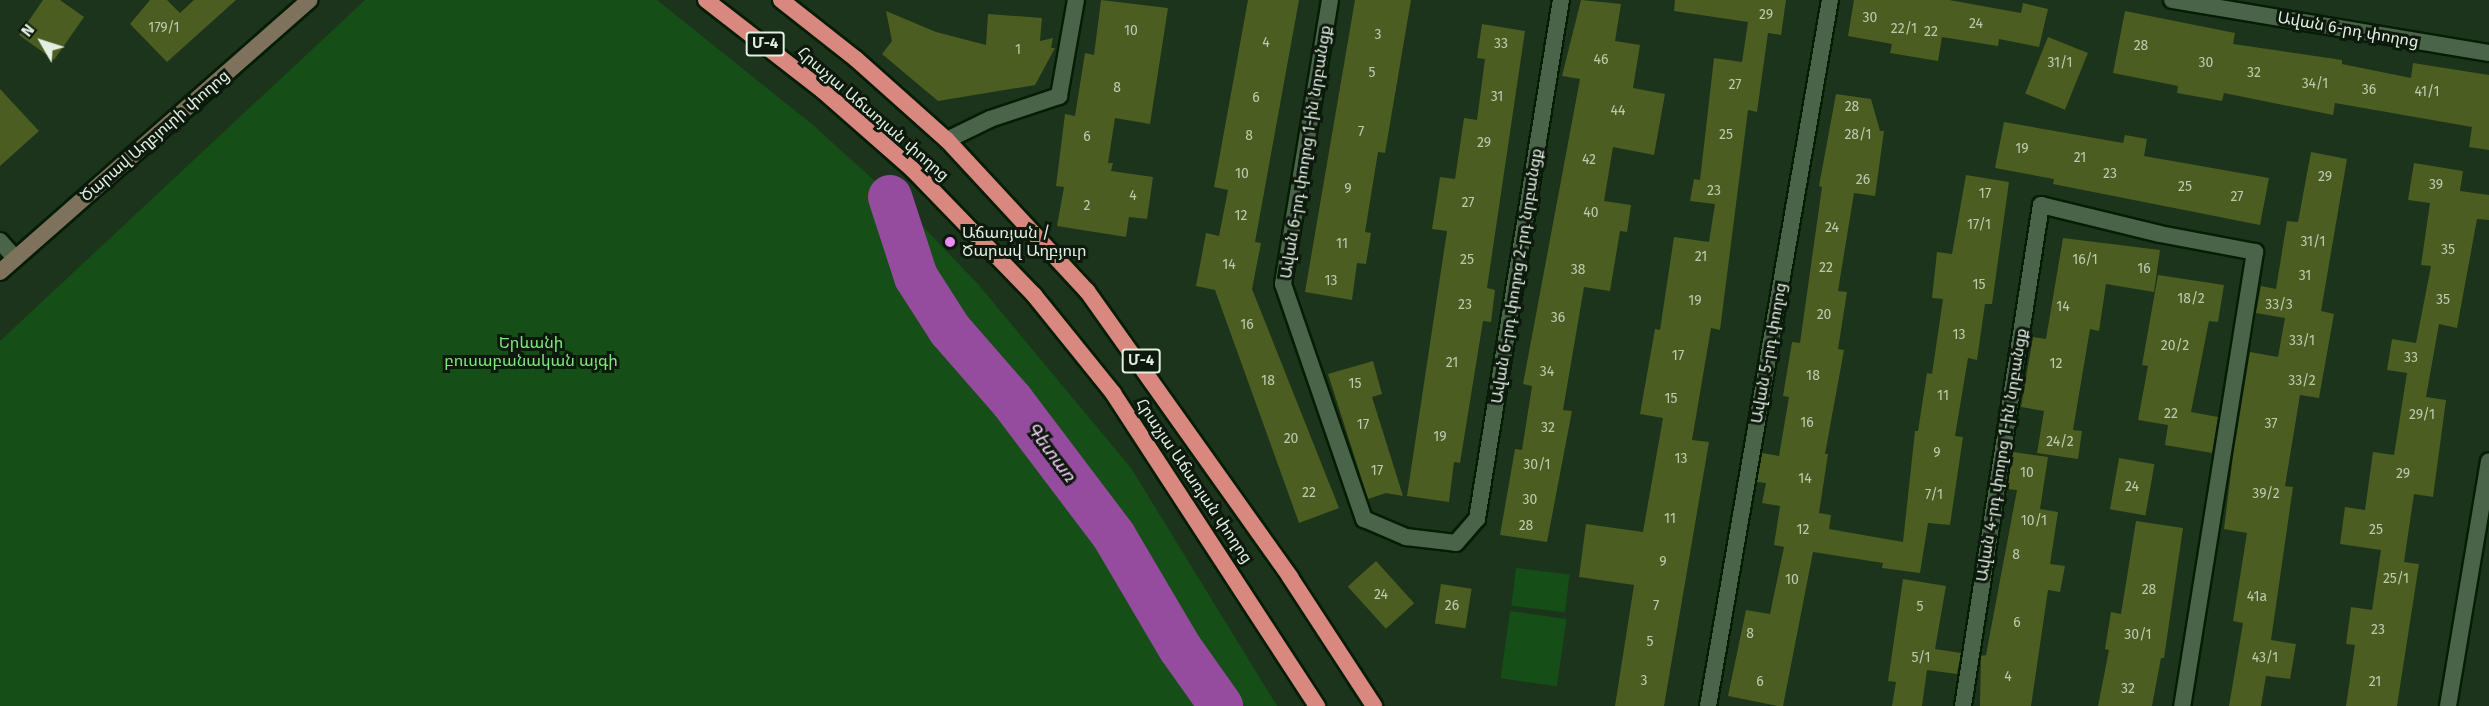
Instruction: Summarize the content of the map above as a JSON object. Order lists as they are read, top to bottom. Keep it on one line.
{"streets":{"highway":["Մ-4","Հրաչյա Աճառյան փողոց"],"main road":["Ծարավ Աղբյուրի փողոց"],"street":["Ավան 6-րդ փողոց","Ավան 6-րդ փողոց 1-ին նրբանցք","Ավան 6-րդ փողոց 2-րդ նրբանցք","Ավան 5-րդ փողոց","Ավան 4-րդ փողոց 1-ին նրբանցք"]},"crossings":[["Ավան 6-րդ փողոց 1-ին նրբանցք","Ավան 6-րդ փողոց 2-րդ նրբանցք"]],"water":["Գետառ"],"parks":["Երևանի բուսաբանական այգի"],"places":["Աճառյան / Ծարավ Աղբյուր"],"house_numbers":["29","30","24","179/1","22/1","10","22","3","4","33","28","1","46","31/1","30","5","32","34/1","27","8","36","41/1","31","6","28","44","7","25","28/1","8","6","29","19","21","42","10","23","29","26","39","25","9","23","17","4","27","27","2","40","12","17/1","24","31/1","11","35","21","25","16/1","14","22","16","38","31","13","15","18/2","35","19","23","33/3","14","20","36","16","13","33/1","20/2","17","33","21","12","34","18","18","33/2","15","11","15","22","29/1","16","37","17","32","19","20","24/2","9","13","30/1","17","10","29","14","24","22","39/2","7/1","30","11","10/1","28","12","25","8","9","25/1","10","28","24","41a","26","7","5","6","23","8","30/1","5","5/1","43/1","4","3","6","21","32"],"north":"top left"}
